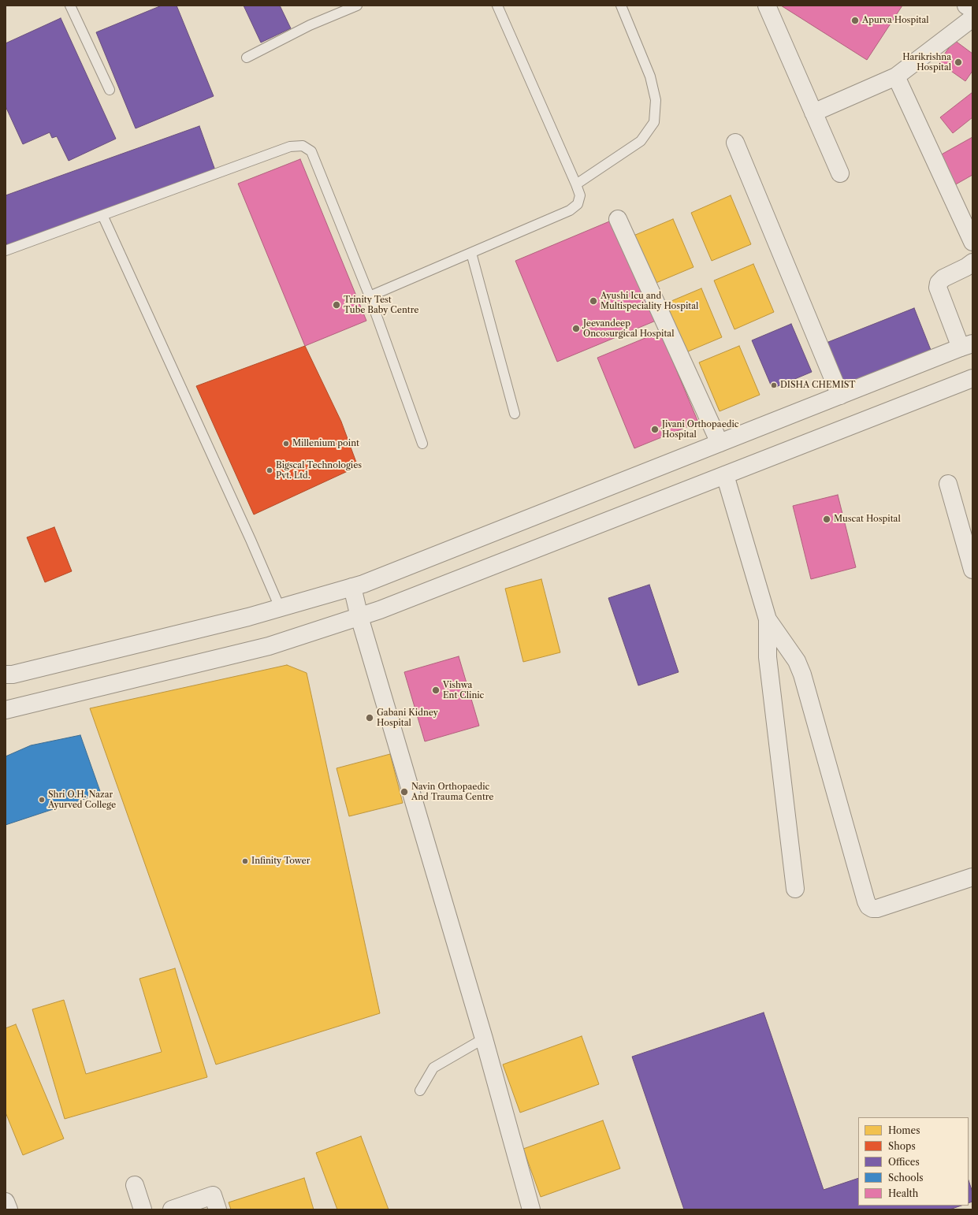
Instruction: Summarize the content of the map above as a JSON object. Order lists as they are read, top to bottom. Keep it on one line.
{"places":["Apurva Hospital","Harikrishna Hospital","Ayushi Icu and Multispeciality Hospital","Trinity Test Tube Baby Centre","Jeevandeep Oncosurgical Hospital","DISHA CHEMIST","Jivani Orthopaedic Hospital","Millenium point","Bigscal Technologies Pvt. Ltd.","Muscat Hospital","Vishwa Ent Clinic","Gabani Kidney Hospital","Navin Orthopaedic And Trauma Centre","Shri O.H. Nazar Ayurved College","Infinity Tower"],"legend":["Homes","Shops","Offices","Schools","Health"]}
